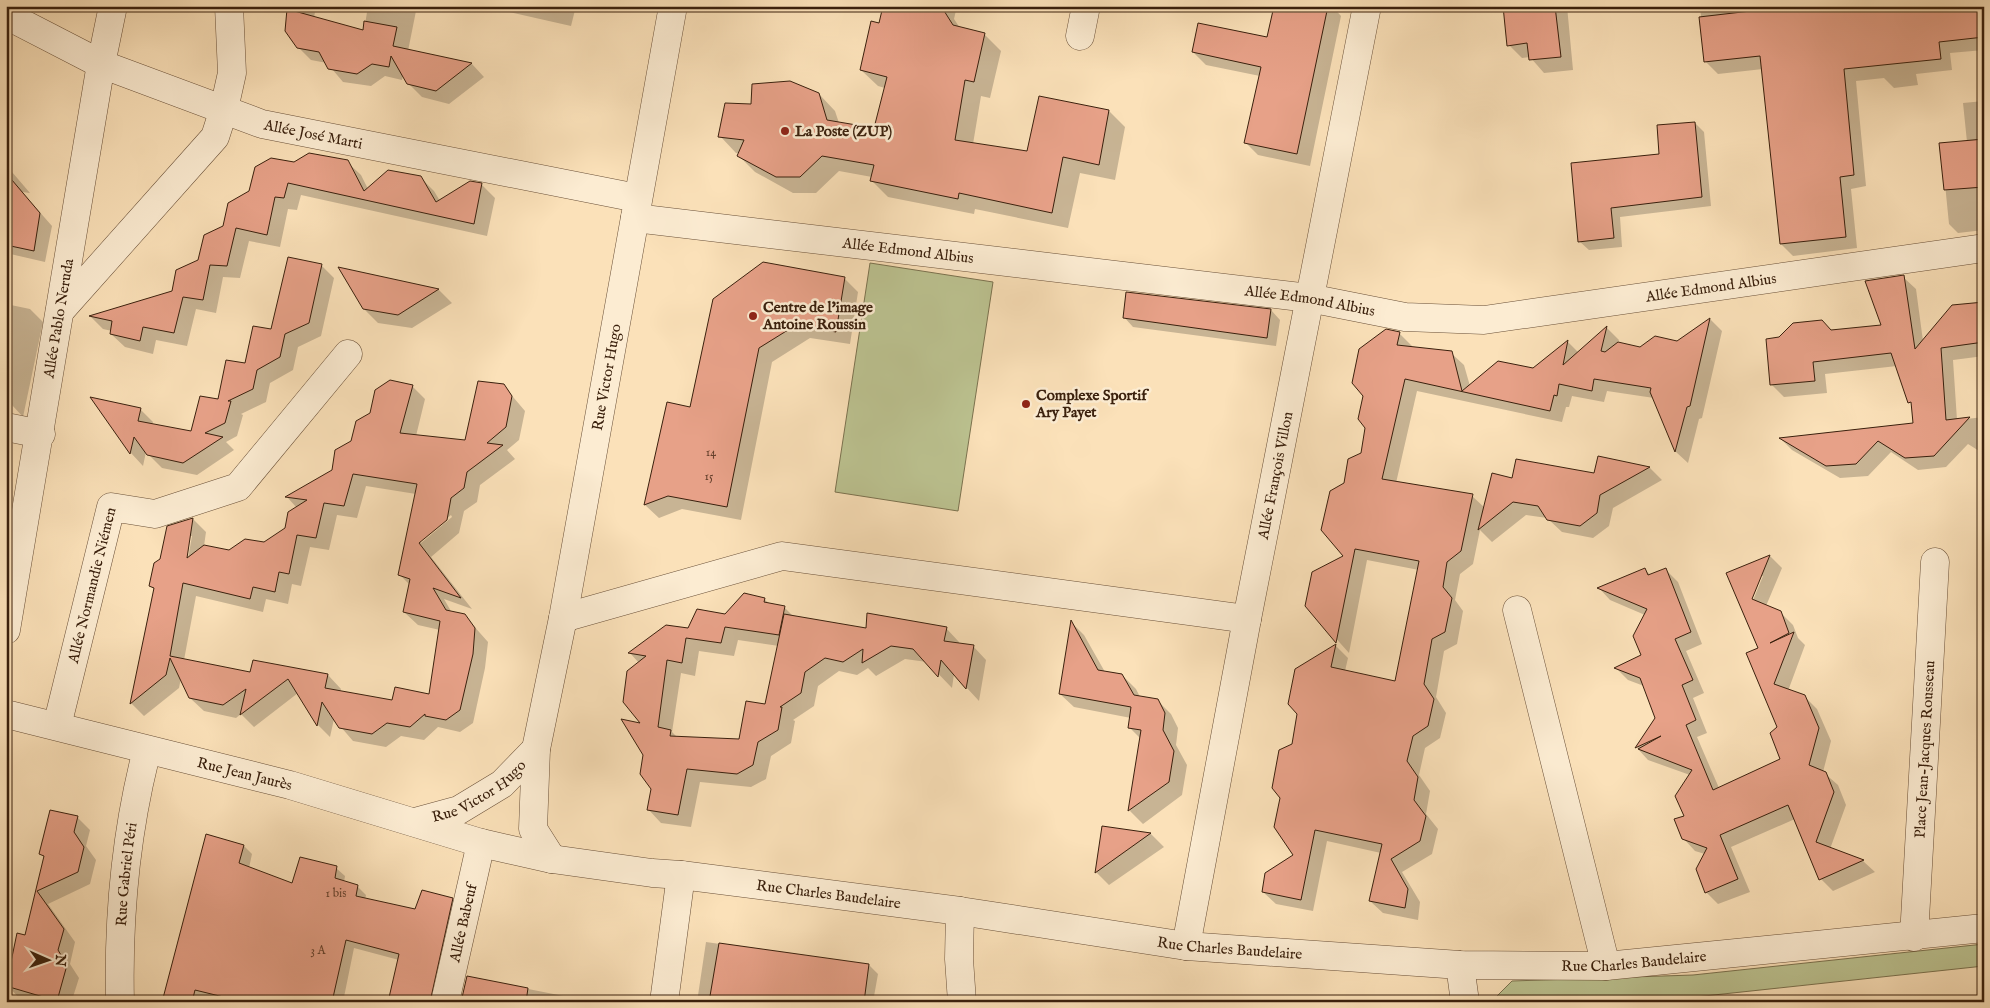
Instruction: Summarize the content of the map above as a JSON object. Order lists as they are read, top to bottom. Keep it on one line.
{"streets":{"street":["Allée José Marti","Allée Edmond Albius","Allée Pablo Neruda","Rue Victor Hugo","Allée François Villon","Allée Normandie Niémen","Place Jean-Jacques Rousseau","Rue Jean Jaurès","Rue Gabriel Péri","Rue Charles Baudelaire","Allée Babeuf"]},"crossings":[["Allée José Marti","Allée Edmond Albius"],["Allée José Marti","Allée Pablo Neruda"],["Allée José Marti","Rue Victor Hugo"],["Allée Edmond Albius","Rue Victor Hugo"],["Allée Edmond Albius","Allée François Villon"],["Rue Victor Hugo","Rue Jean Jaurès"],["Rue Victor Hugo","Rue Charles Baudelaire"],["Allée François Villon","Rue Charles Baudelaire"],["Allée Normandie Niémen","Rue Jean Jaurès"],["Place Jean-Jacques Rousseau","Rue Charles Baudelaire"],["Rue Jean Jaurès","Rue Gabriel Péri"],["Rue Jean Jaurès","Rue Charles Baudelaire"],["Rue Jean Jaurès","Allée Babeuf"],["Rue Charles Baudelaire","Allée Babeuf"]],"places":["La Poste (ZUP)","Centre de l'image Antoine Roussin","Complexe Sportif Ary Payet"],"house_numbers":["14","15","1 bis","3 A"],"north":"right"}
